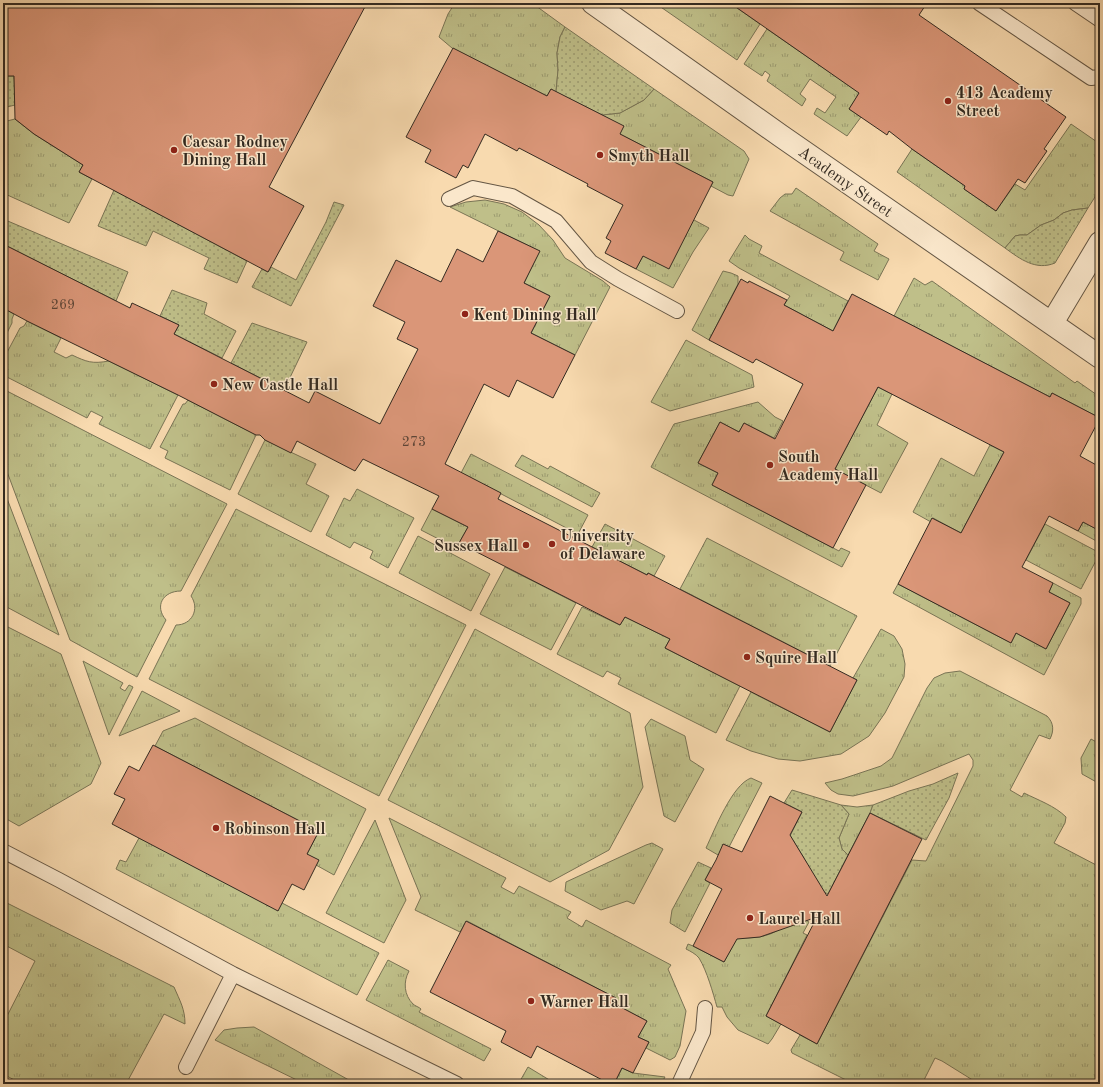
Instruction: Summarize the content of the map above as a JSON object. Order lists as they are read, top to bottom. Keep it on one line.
{"streets":{"street":["Academy Street"]},"places":["413 Academy Street","Caesar Rodney Dining Hall","Smyth Hall","Kent Dining Hall","New Castle Hall","South Academy Hall","University of Delaware","Sussex Hall","Squire Hall","Robinson Hall","Laurel Hall","Warner Hall"],"house_numbers":["269","273"]}
